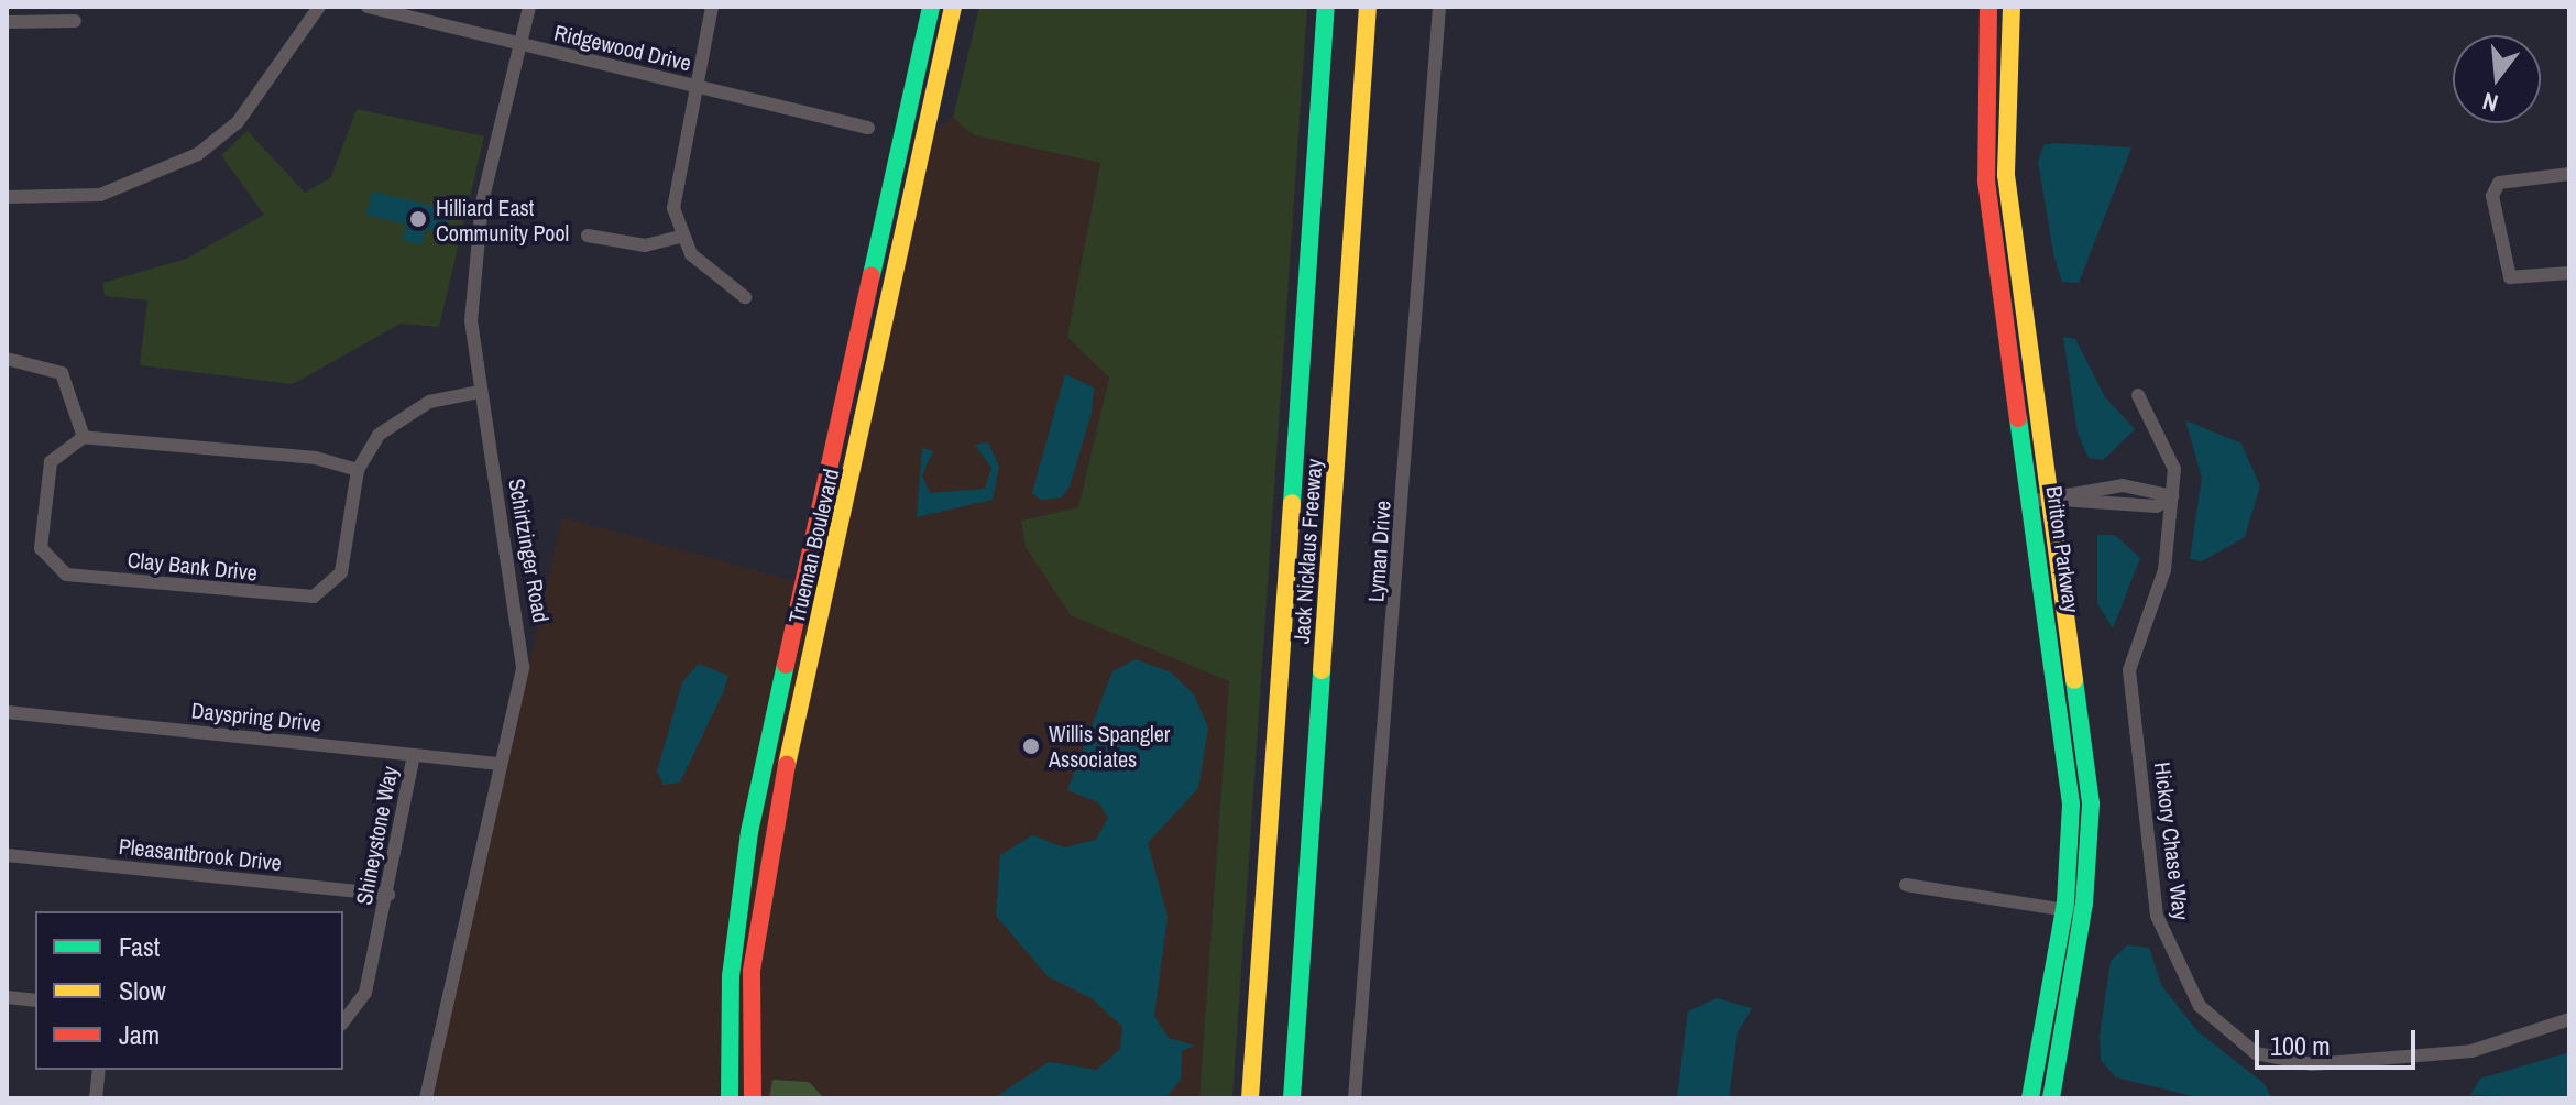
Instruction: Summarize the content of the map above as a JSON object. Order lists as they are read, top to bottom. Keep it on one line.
{"streets":{"main road":["Trueman Boulevard","Britton Parkway","Jack Nicklaus Freeway"],"street":["Ridgewood Drive","Schirtzinger Road","Lyman Drive","Clay Bank Drive","Dayspring Drive","Shineystone Way","Hickory Chase Way","Pleasantbrook Drive"]},"crossings":[["Ridgewood Drive","Schirtzinger Road"],["Schirtzinger Road","Dayspring Drive"],["Dayspring Drive","Shineystone Way"],["Shineystone Way","Pleasantbrook Drive"]],"places":["Hilliard East Community Pool","Willis Spangler Associates"],"legend":["Fast","Slow","Jam"],"scale_bar":"100 m","north":"bottom"}
